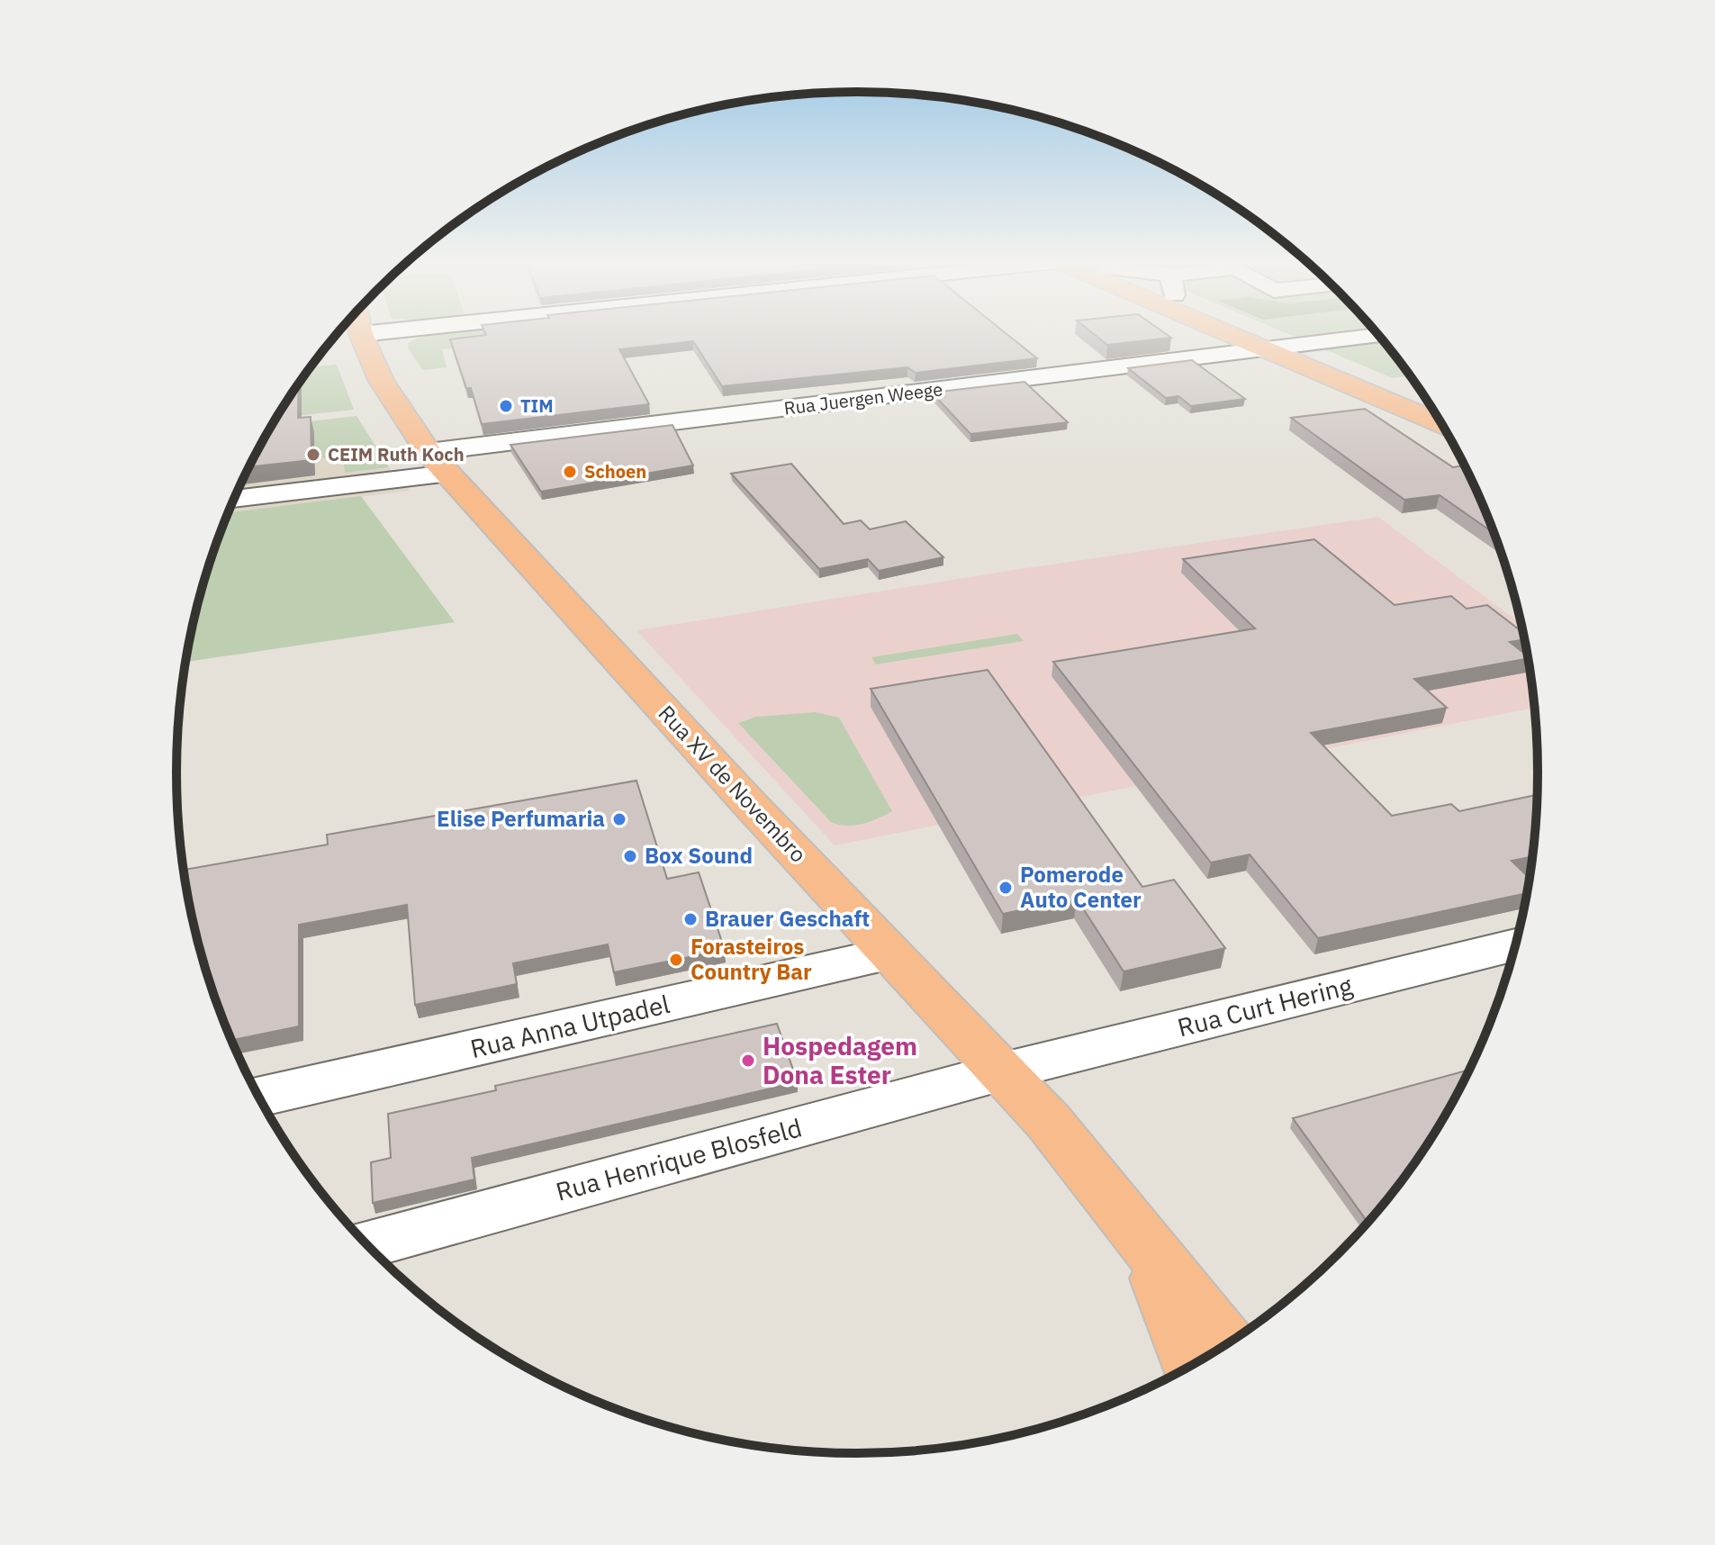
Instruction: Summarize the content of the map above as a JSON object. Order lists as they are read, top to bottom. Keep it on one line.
{"streets":{"main road":["Rua XV de Novembro"],"street":["Rua Juergen Weege","Rua Curt Hering","Rua Anna Utpadel","Rua Henrique Blosfeld"]},"crossings":[["Rua Juergen Weege","Rua XV de Novembro"],["Rua XV de Novembro","Rua Curt Hering"],["Rua XV de Novembro","Rua Anna Utpadel"],["Rua XV de Novembro","Rua Henrique Blosfeld"],["Rua Curt Hering","Rua Henrique Blosfeld"]],"places":["TIM","CEIM Ruth Koch","Schoen","Elise Perfumaria","Box Sound","Pomerode Auto Center","Brauer Geschaft","Forasteiros Country Bar","Hospedagem Dona Ester"]}
